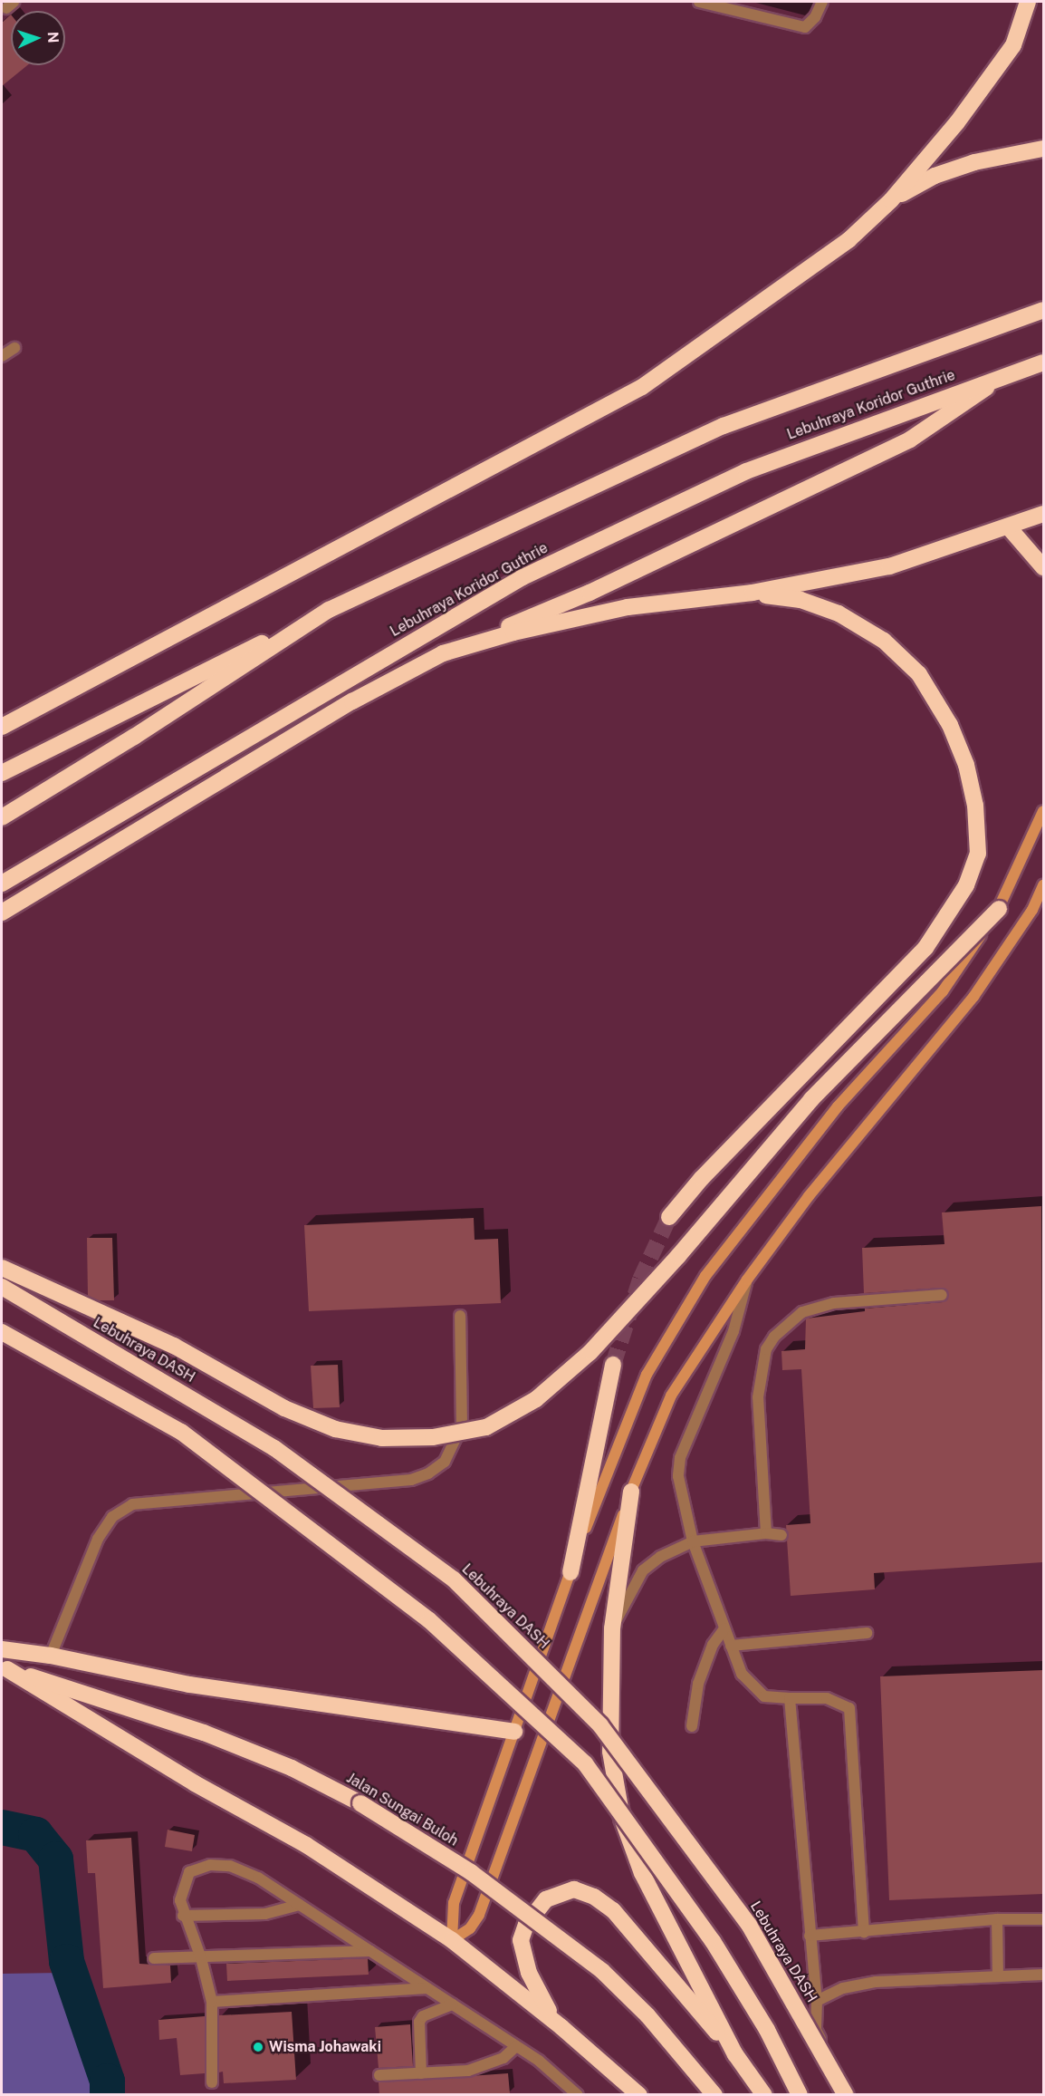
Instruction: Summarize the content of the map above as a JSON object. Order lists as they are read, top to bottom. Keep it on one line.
{"streets":{"highway":["Lebuhraya Koridor Guthrie","Lebuhraya DASH","Jalan Sungai Buloh"]},"places":["Wisma Johawaki"],"north":"right"}
